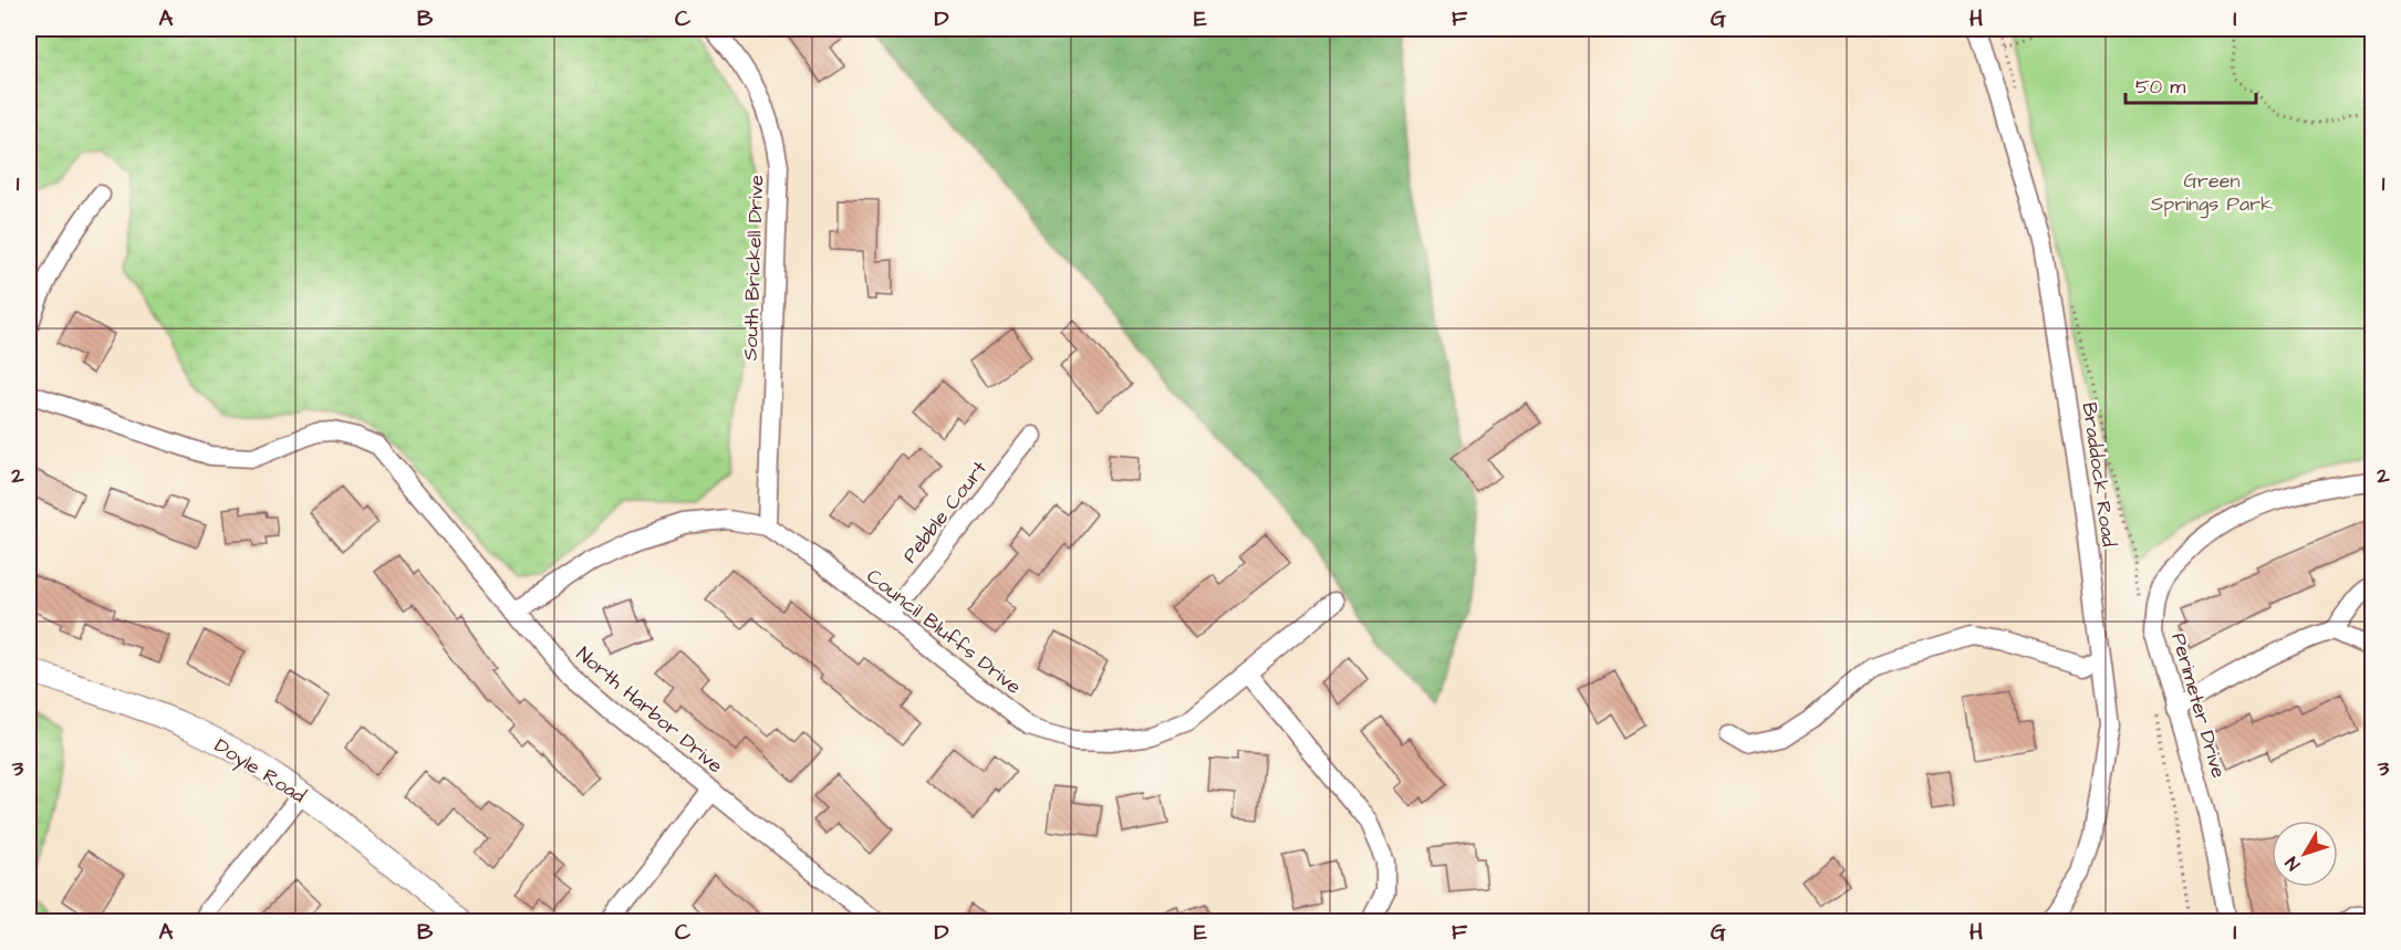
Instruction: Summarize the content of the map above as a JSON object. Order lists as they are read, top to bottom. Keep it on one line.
{"streets":{"main road":["Doyle Road"],"street":["South Brickell Drive","Braddock Road","Pebble Court","Council Bluffs Drive","Perimeter Drive","North Harbor Drive"]},"crossings":[["South Brickell Drive","Council Bluffs Drive"],["Pebble Court","Council Bluffs Drive"],["Council Bluffs Drive","North Harbor Drive"]],"parks":["Green Springs Park"],"scale_bar":"50 m","north":"bottom left","grid":{"columns":["A","B","C","D","E","F","G","H","I"],"rows":["1","2","3"]}}
